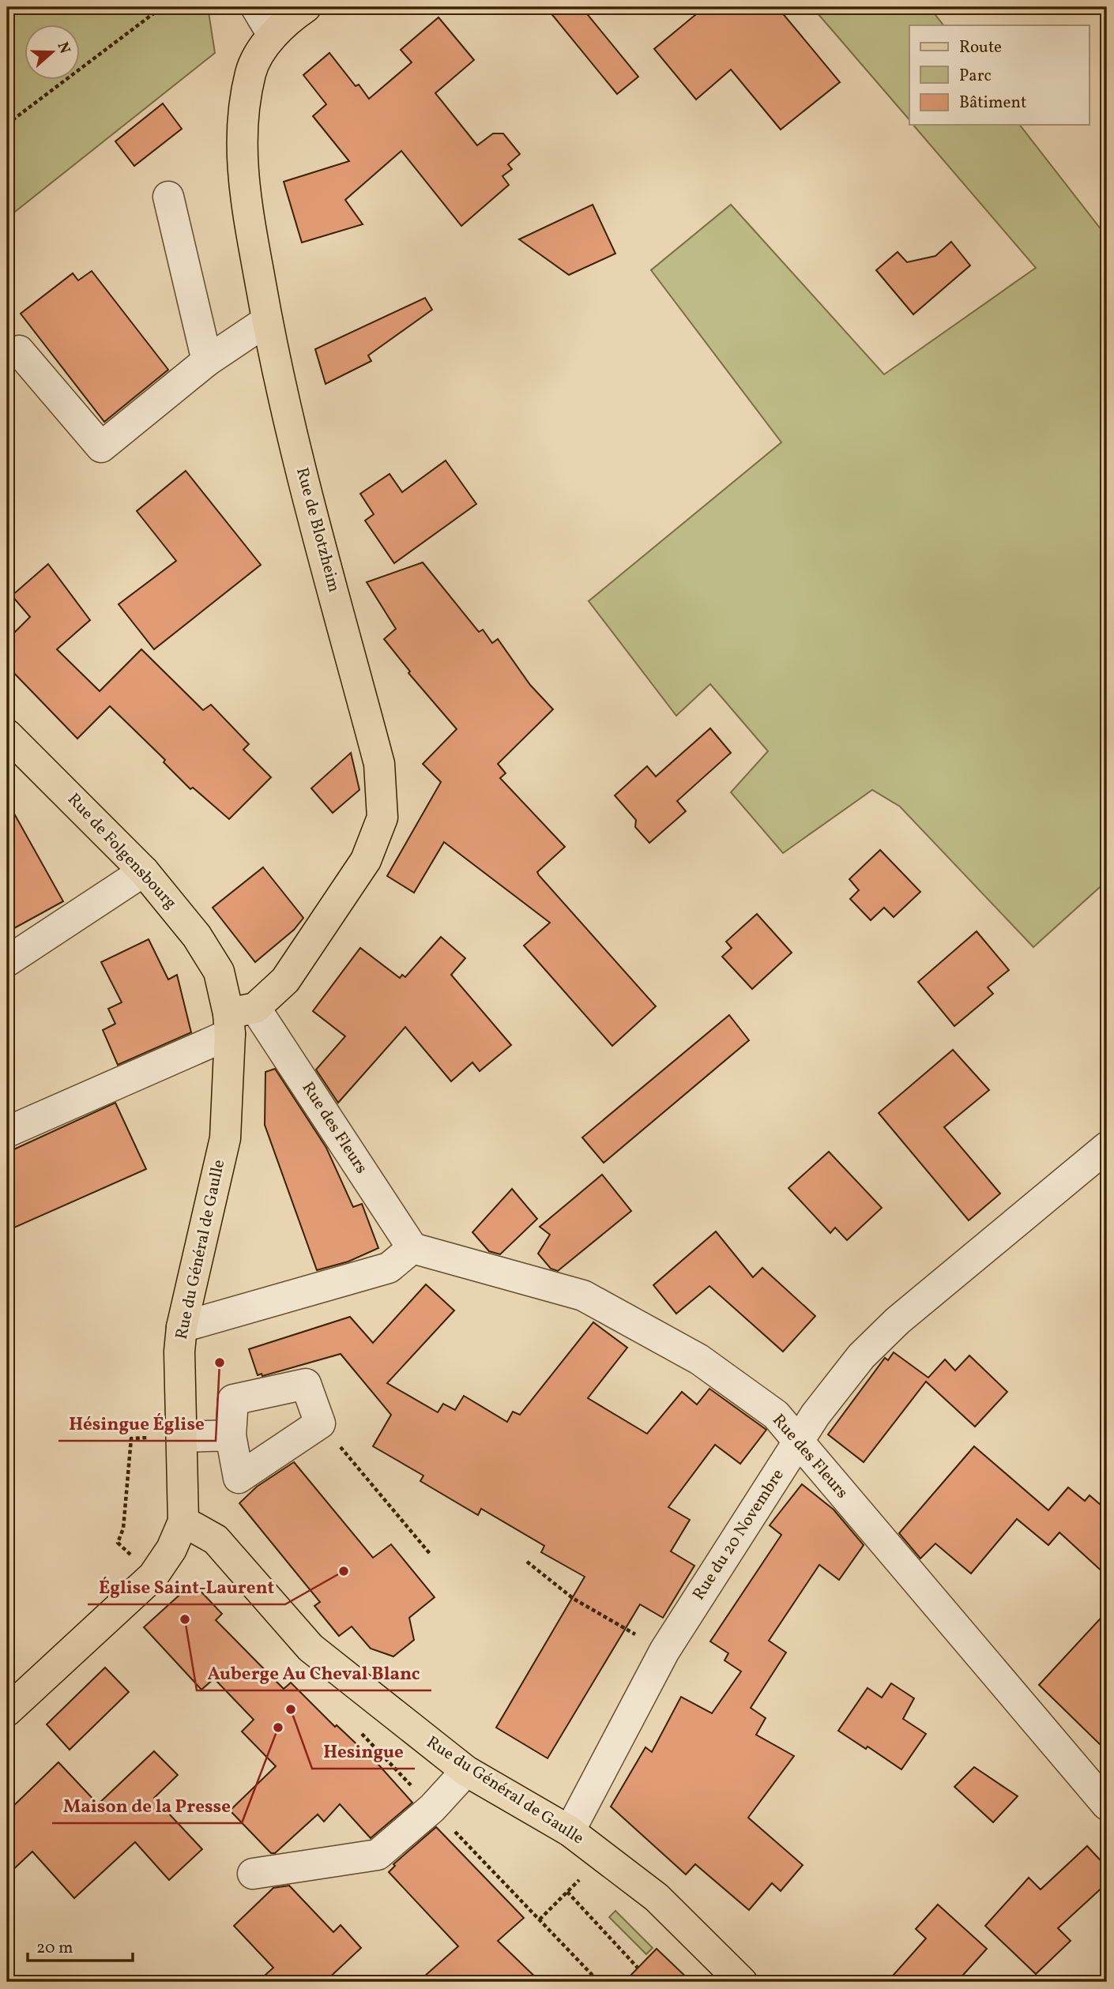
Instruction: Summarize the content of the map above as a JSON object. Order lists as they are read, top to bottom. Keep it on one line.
{"streets":{"main road":["Rue de Blotzheim","Rue de Folgensbourg","Rue du Général de Gaulle"],"street":["Rue des Fleurs","Rue du 20 Novembre"]},"crossings":[["Rue de Blotzheim","Rue de Folgensbourg"],["Rue de Blotzheim","Rue des Fleurs"],["Rue de Blotzheim","Rue du Général de Gaulle"],["Rue de Folgensbourg","Rue des Fleurs"],["Rue de Folgensbourg","Rue du Général de Gaulle"],["Rue des Fleurs","Rue du Général de Gaulle"],["Rue des Fleurs","Rue du 20 Novembre"],["Rue du Général de Gaulle","Rue du 20 Novembre"]],"places":["Hésingue Église","Église Saint-Laurent","Auberge Au Cheval Blanc","Hesingue","Maison de la Presse"],"legend":["Route","Parc","Bâtiment"],"scale_bar":"20 m","north":"right"}
